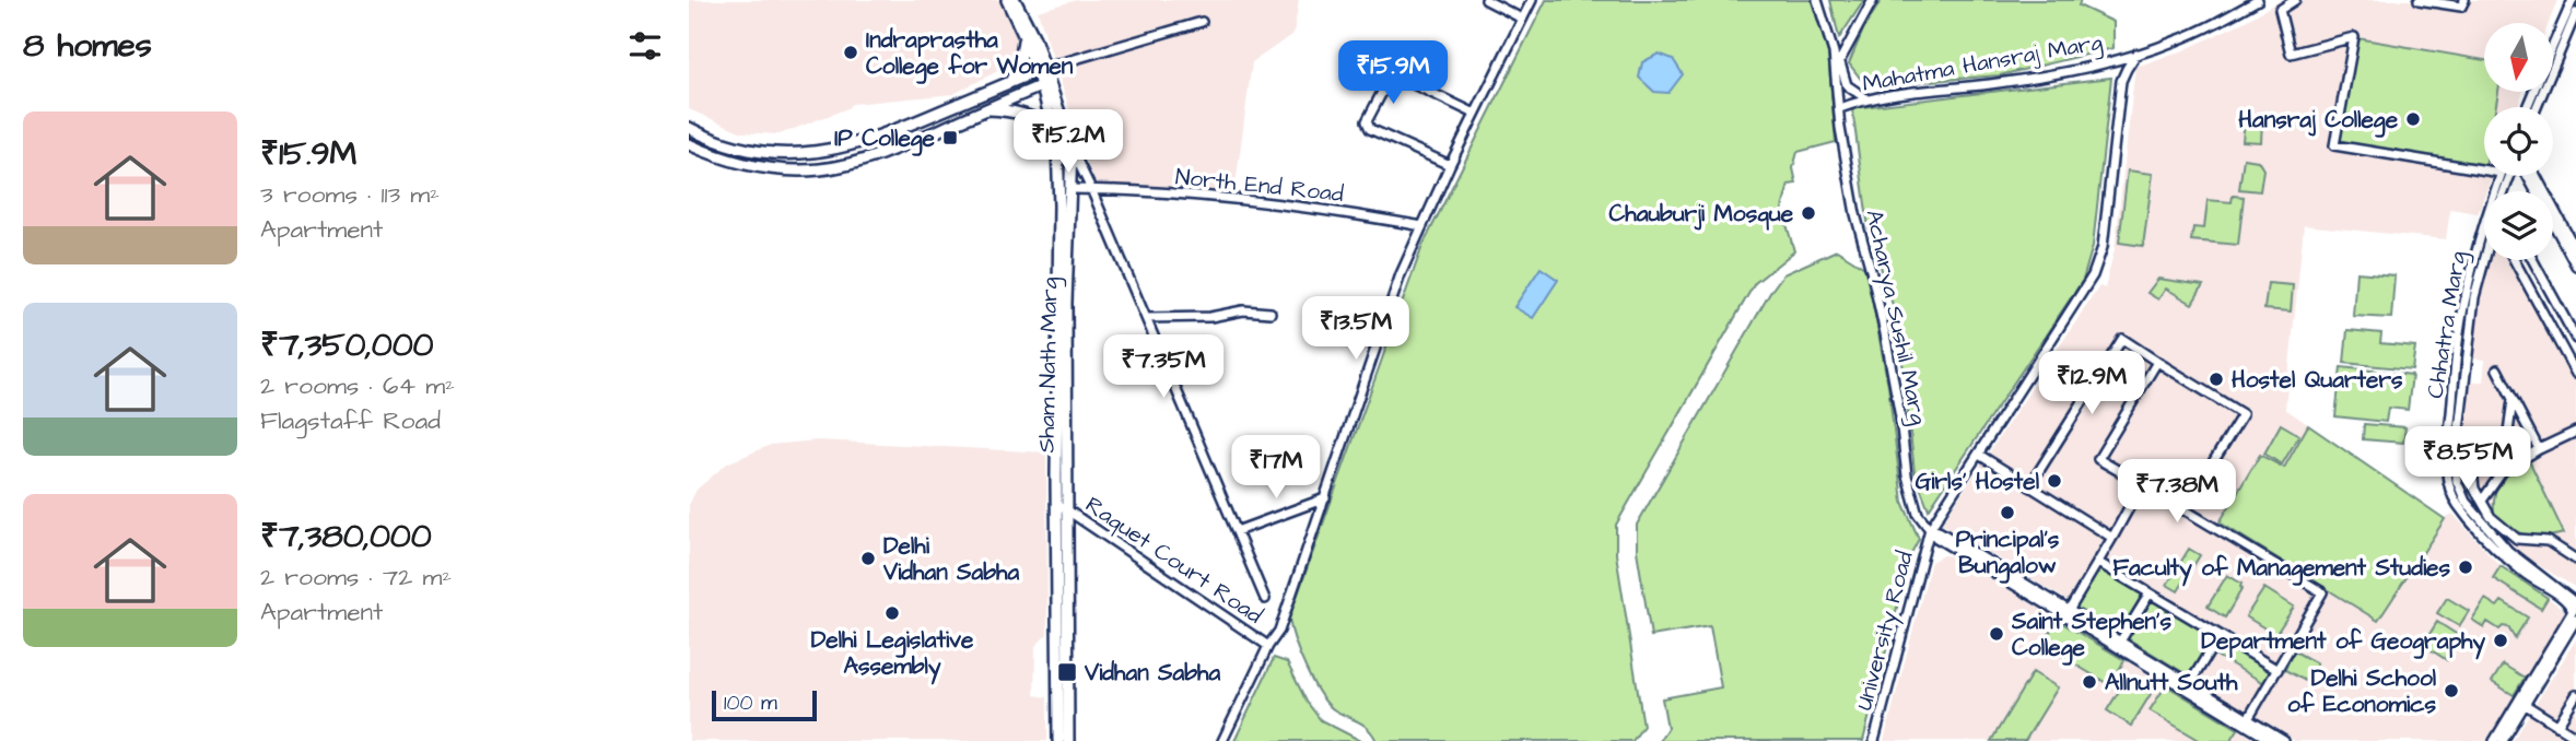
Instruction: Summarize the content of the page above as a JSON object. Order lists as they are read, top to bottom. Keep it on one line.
{"streets":{"main road":["Sham Nath Marg"],"street":["Mahatma Hansraj Marg","North End Road","Acharya Sushil Marg","Chhatra Marg","Raquet Court Road","University Road"]},"crossings":[["Mahatma Hansraj Marg","Acharya Sushil Marg"],["North End Road","Sham Nath Marg"],["Acharya Sushil Marg","University Road"],["Sham Nath Marg","Raquet Court Road"]],"places":{"other":["Indraprastha College for Women","Hansraj College","Chauburji Mosque","Hostel Quarters","Girls' Hostel","Principal's Bungalow","Delhi Vidhan Sabha","Faculty of Management Studies","Delhi Legislative Assembly","Saint Stephen's College","Department of Geography","Allnutt South","Delhi School of Economics"],"transit":["IP College","Vidhan Sabha"]},"scale_bar":"100 m","north":"bottom","page":{"heading":"8 homes","price":["₹15.9M","₹15.2M","₹13.5M","₹7.35M","₹12.9M","₹8.55M","₹17M","₹7.38M"],"list":[{"name":"₹15.9M","note":"3 rooms · 113 m² · Apartment"},{"name":"₹7,350,000","note":"2 rooms · 64 m² · Flagstaff Road"},{"name":"₹7,380,000","note":"2 rooms · 72 m² · Apartment"}],"scale":"100 m"}}
